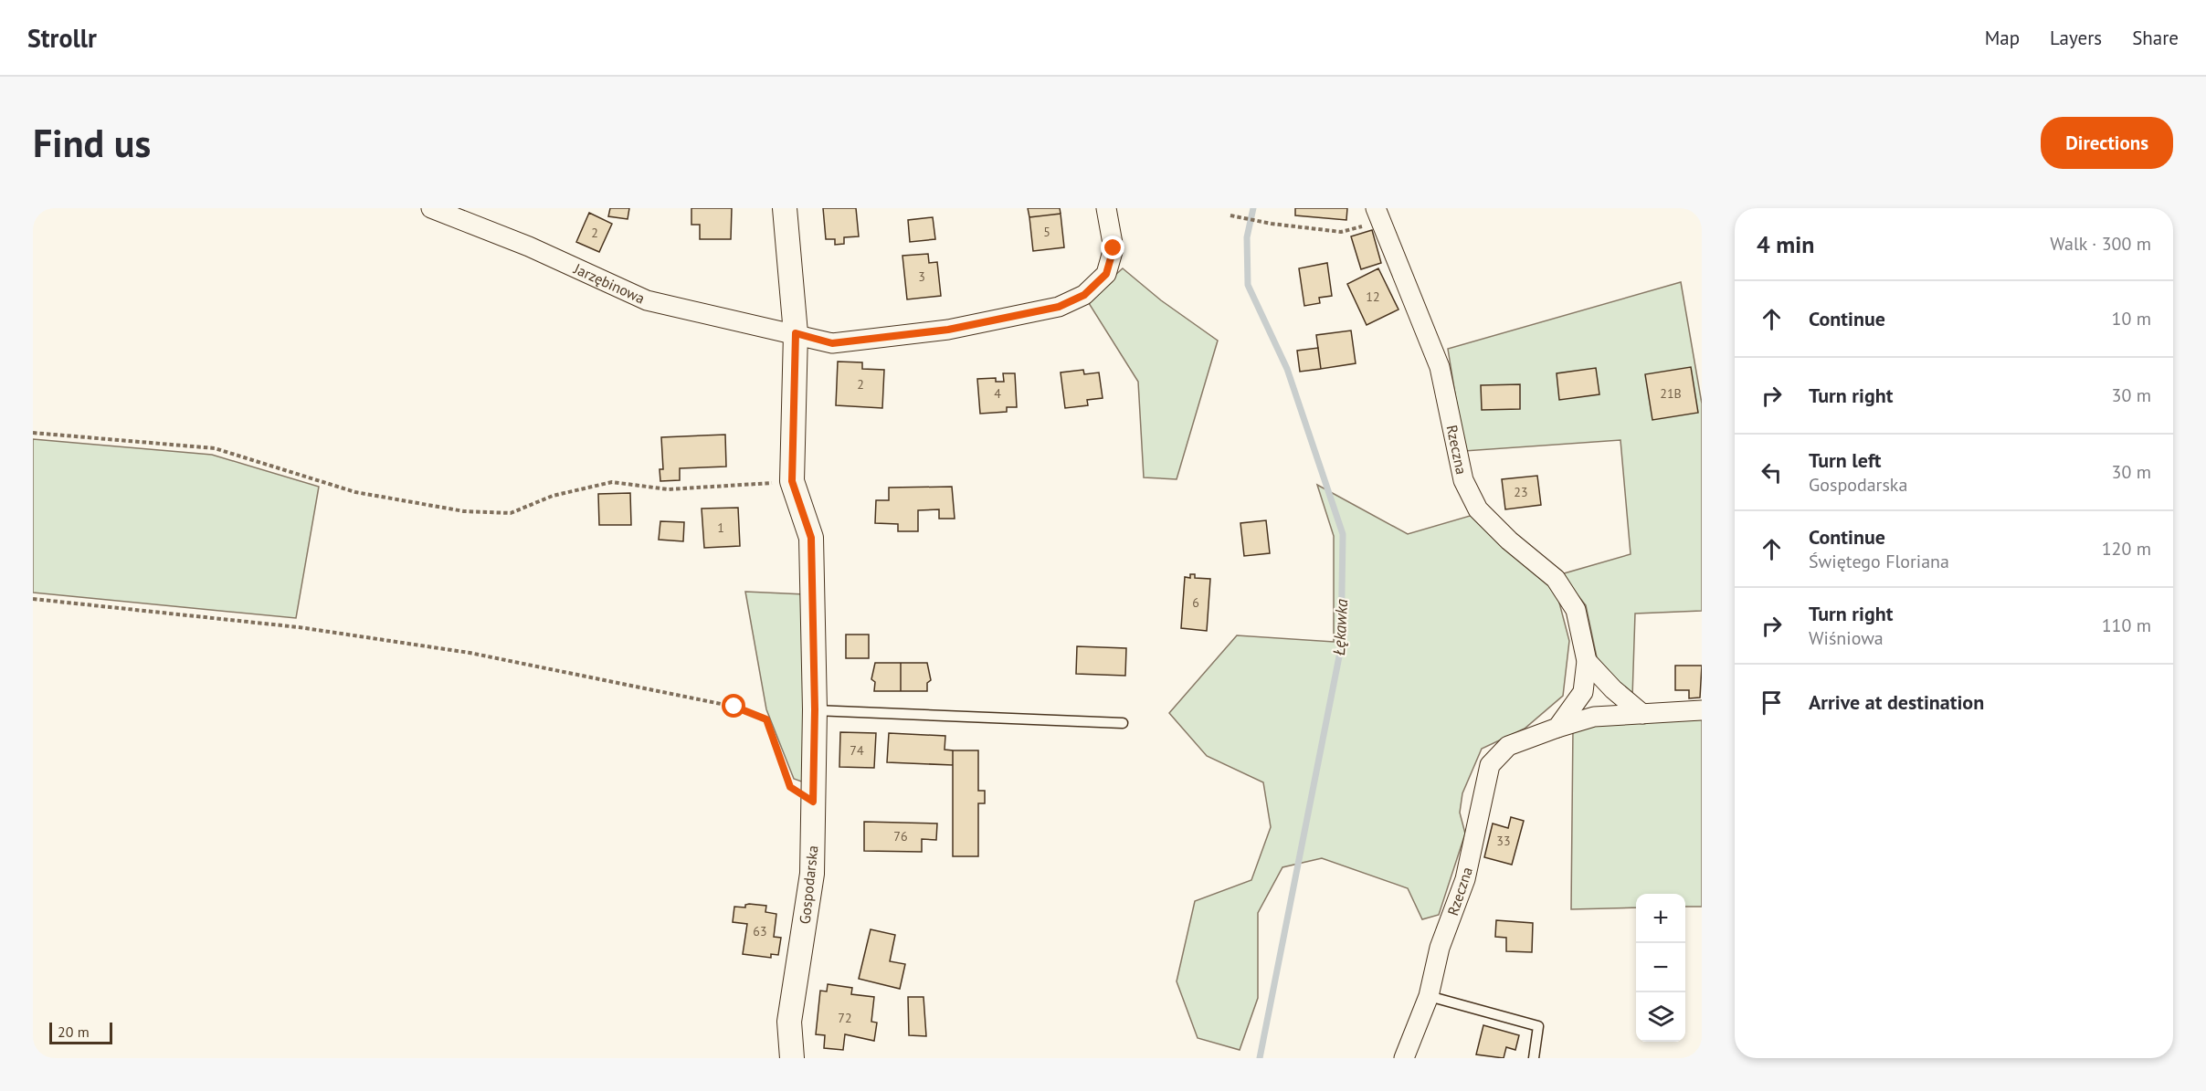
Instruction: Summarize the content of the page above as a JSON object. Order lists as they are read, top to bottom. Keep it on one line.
{"streets":{"street":["Jarzębinowa","Rzeczna","Gospodarska"]},"water":["Łękawka"],"house_numbers":["5","2","3","12","2","4","21B","23","1","6","74","76","33","63","72"],"scale_bar":"20 m","page":{"header":"Strollr","nav":["Map","Layers","Share"],"buttons":"Directions","title":"Find us","heading":["4 min","Walk · 300 m"],"list":[["Continue","10 m"],["Turn right","30 m"],["Turn left","Gospodarska","30 m"],["Continue","Świętego Floriana","120 m"],["Turn right","Wiśniowa","110 m"],"Arrive at destination"],"map_buttons":["+","−"],"scale":"20 m"}}
